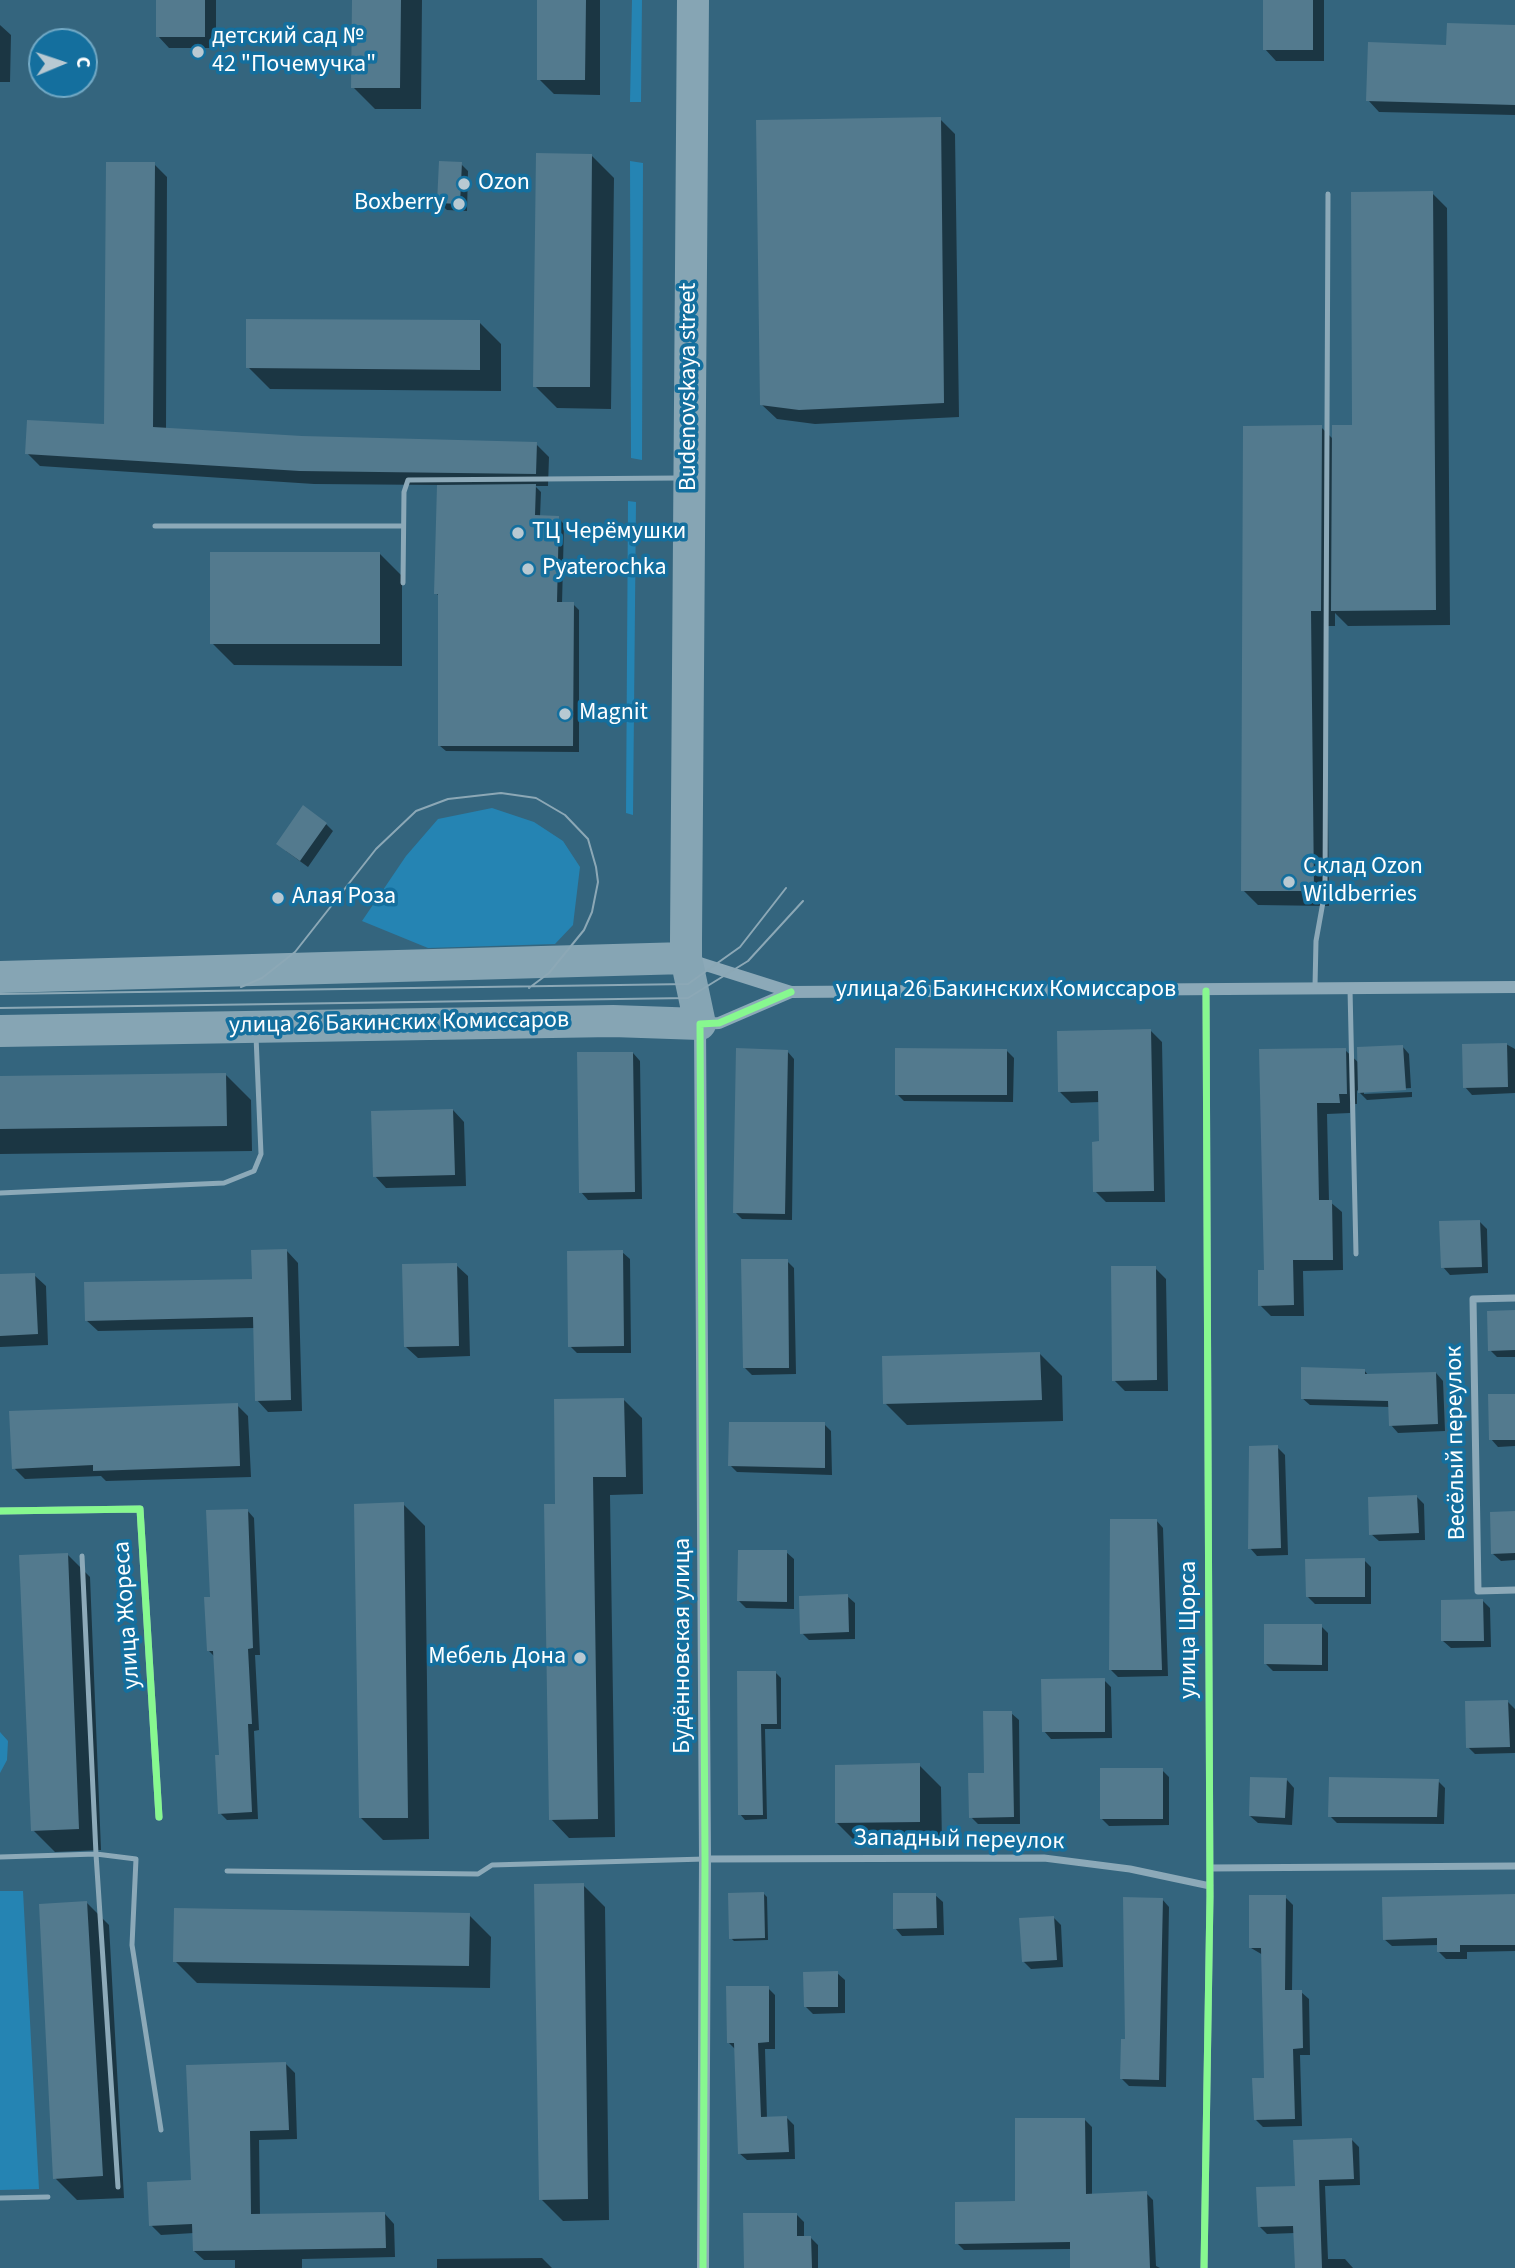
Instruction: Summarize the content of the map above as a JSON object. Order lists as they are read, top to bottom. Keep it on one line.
{"streets":{"main road":["Budenovskaya street","улица 26 Бакинских Комиссаров"],"street":["Весёлый переулок","улица Жореса","улица Щорса","Будённовская улица","Западный переулок"]},"crossings":[["Budenovskaya street","улица 26 Бакинских Комиссаров"],["Budenovskaya street","Будённовская улица"],["улица 26 Бакинских Комиссаров","улица Щорса"],["улица 26 Бакинских Комиссаров","Будённовская улица"],["улица Щорса","Западный переулок"],["Будённовская улица","Западный переулок"]],"places":["детский сад № 42 \"Почемучка\"","Ozon","Boxberry","ТЦ Черёмушки","Pyaterochka","Magnit","Склад Ozon Wildberries","Алая Роза","Мебель Дона"],"north":"right"}
